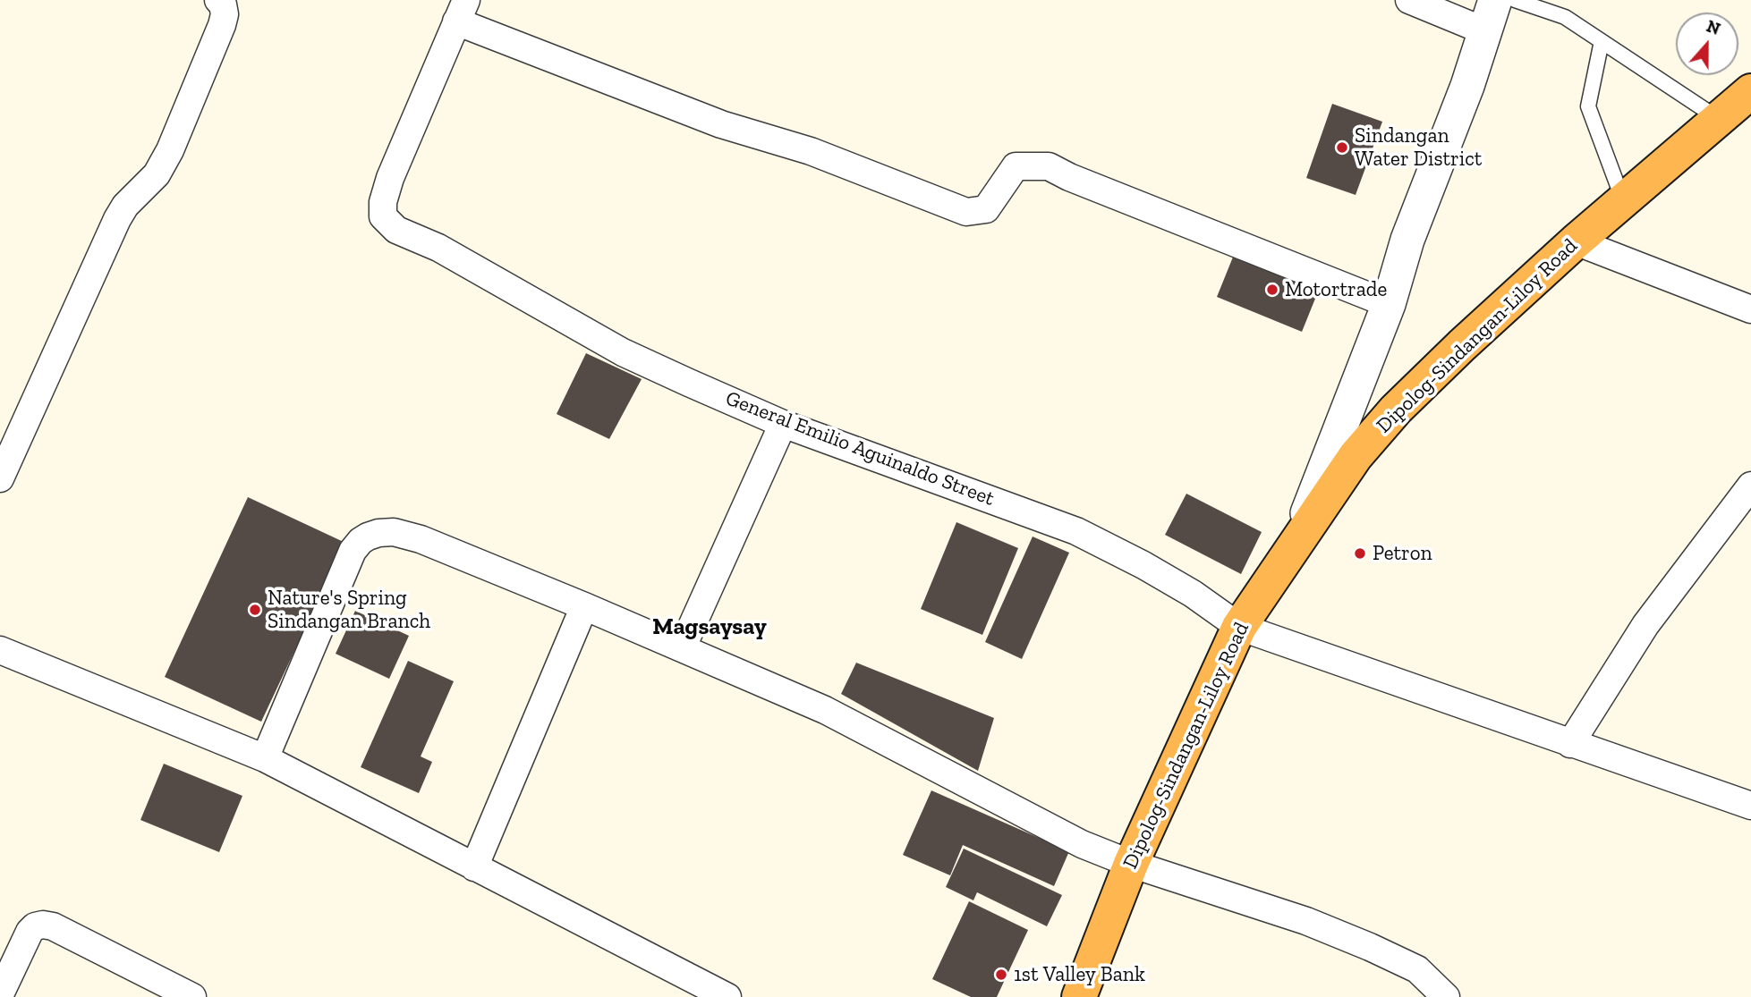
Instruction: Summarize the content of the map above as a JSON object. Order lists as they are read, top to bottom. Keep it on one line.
{"streets":{"highway":["Dipolog-Sindangan-Liloy Road"],"street":["General Emilio Aguinaldo Street"]},"crossings":[["Dipolog-Sindangan-Liloy Road","General Emilio Aguinaldo Street"]],"districts":["Magsaysay"],"places":["Sindangan Water District","Motortrade","Petron","Nature's Spring Sindangan Branch","1st Valley Bank"],"north":"top"}
